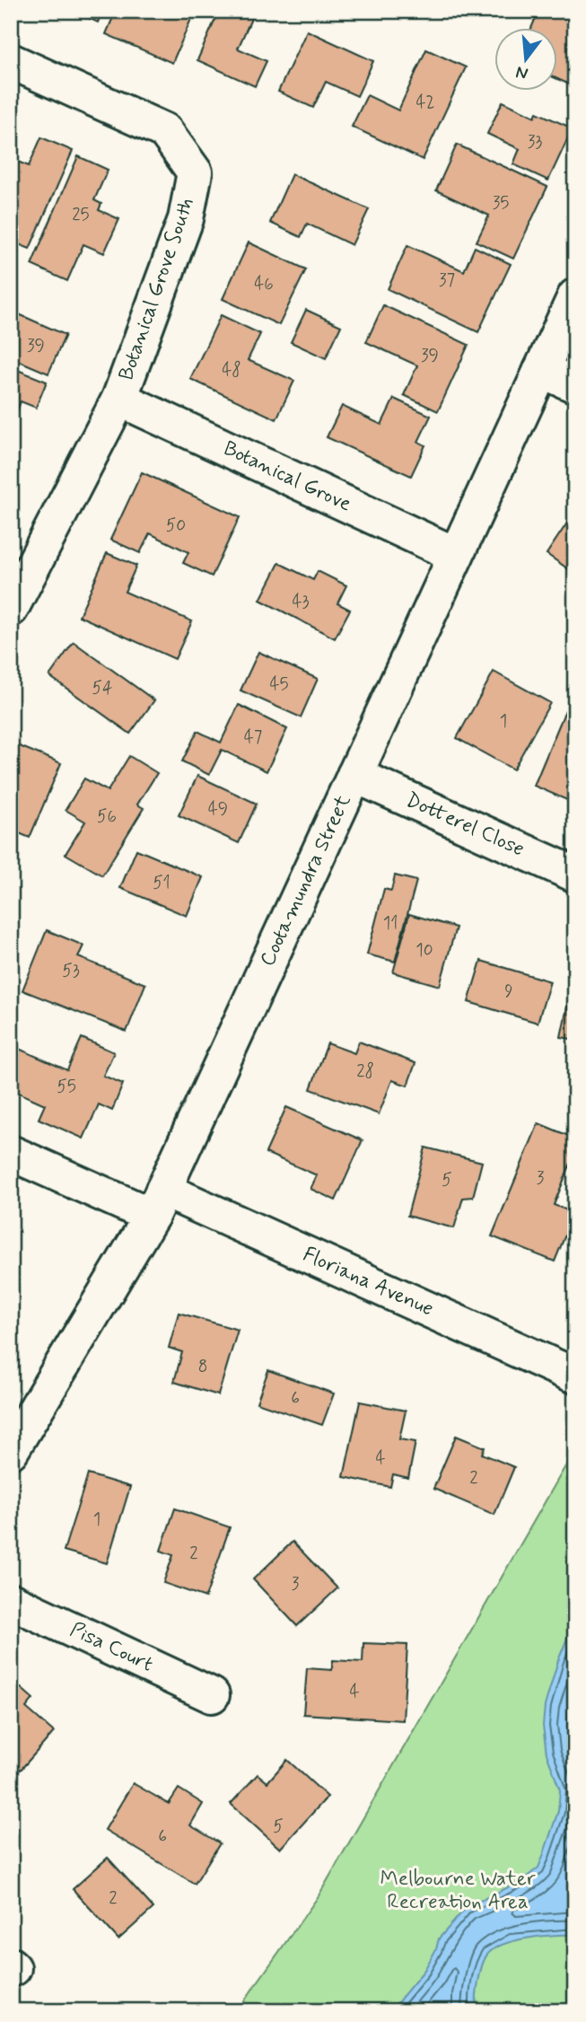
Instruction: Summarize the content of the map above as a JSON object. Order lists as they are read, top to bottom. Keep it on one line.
{"streets":{"street":["Botanical Grove South","Botanical Grove","Dotterel Close","Cootamundra Street","Floriana Avenue","Pisa Court"]},"crossings":[["Botanical Grove South","Botanical Grove"],["Botanical Grove","Cootamundra Street"],["Dotterel Close","Cootamundra Street"],["Cootamundra Street","Floriana Avenue"]],"parks":["Melbourne Water Recreation Area"],"house_numbers":["42","33","35","25","37","46","39","39","48","50","43","45","54","1","47","49","56","51","11","10","53","9","28","55","3","5","8","6","4","2","1","2","3","4","5","6","2"],"north":"bottom"}
